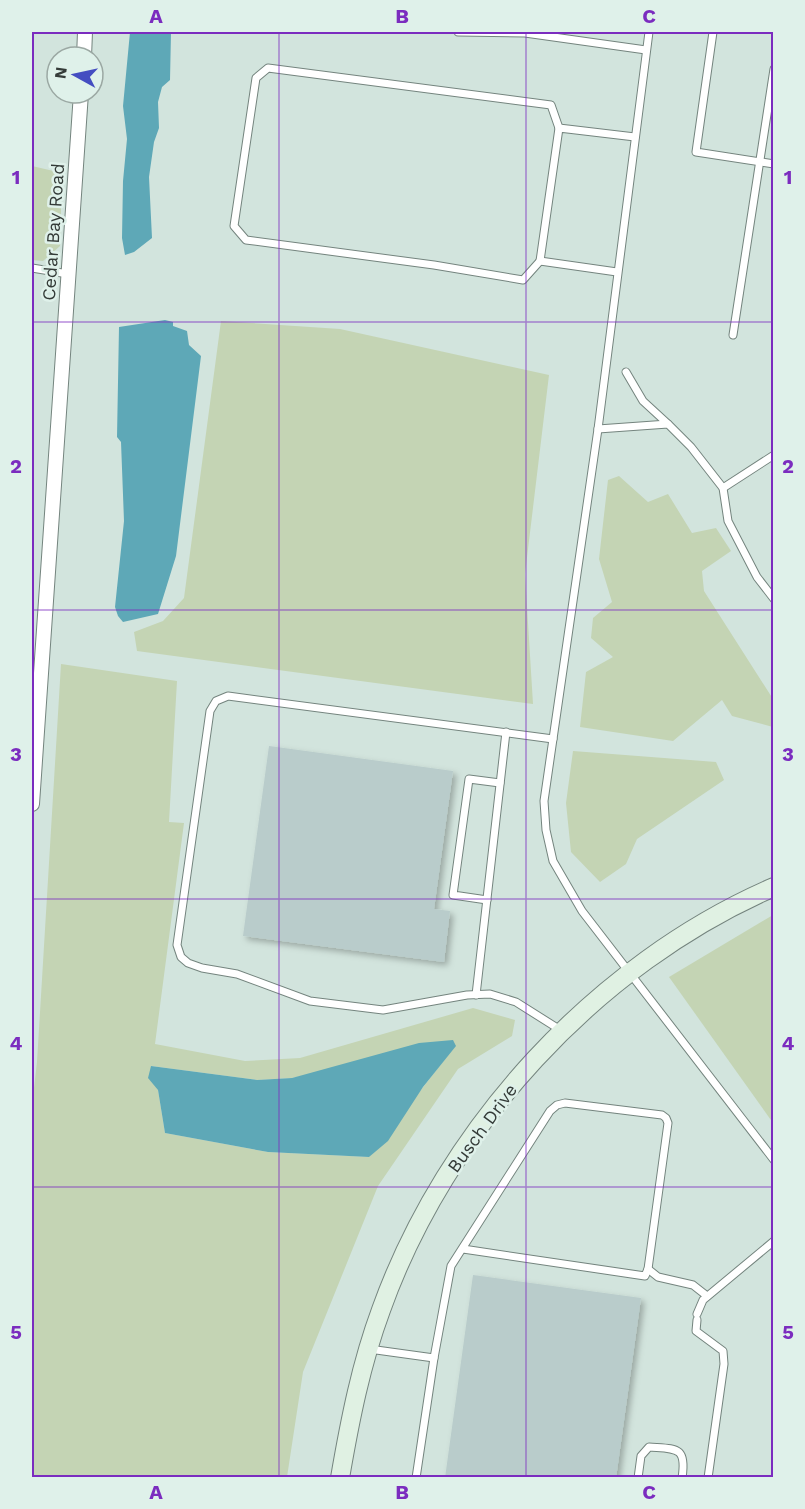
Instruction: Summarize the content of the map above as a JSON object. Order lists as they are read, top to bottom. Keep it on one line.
{"streets":{"street":["Cedar Bay Road","Busch Drive"]},"north":"left","grid":{"columns":["A","B","C"],"rows":["1","2","3","4","5"]}}
